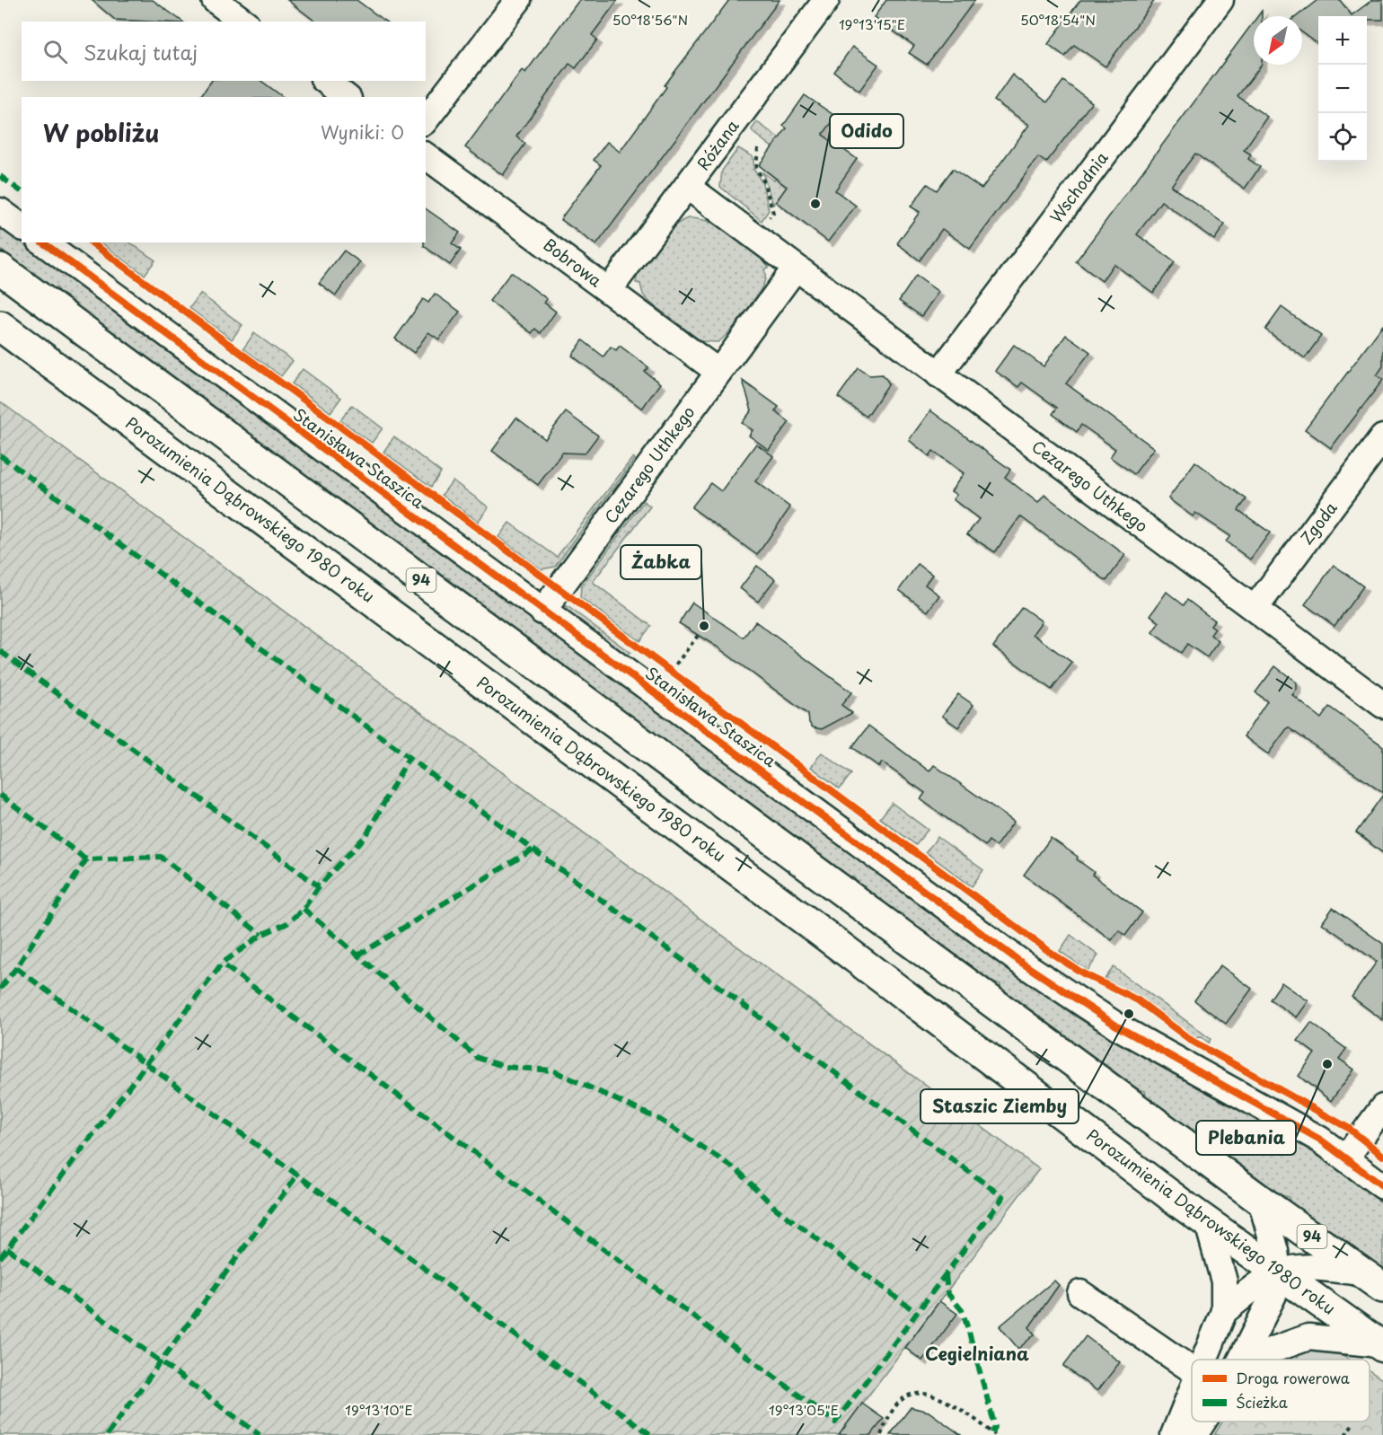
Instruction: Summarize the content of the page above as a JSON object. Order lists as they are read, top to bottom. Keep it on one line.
{"streets":{"main road":["Porozumienia Dąbrowskiego 1980 roku","94"],"street":["Różana","Wschodnia","Bobrowa","Stanisława Staszica","Cezarego Uthkego","Zgoda"]},"crossings":[["Różana","Bobrowa"],["Różana","Cezarego Uthkego"],["Wschodnia","Cezarego Uthkego"],["Bobrowa","Cezarego Uthkego"],["Stanisława Staszica","Cezarego Uthkego"],["Cezarego Uthkego","Zgoda"]],"districts":["Cegielniana"],"places":["Odido","Żabka","Staszic Ziemby","Plebania"],"legend":["Droga rowerowa","Ścieżka"],"north":"bottom left","page":{"map_buttons":["+","−"],"search":"Szukaj tutaj","heading":["W pobliżu","Wyniki: 0"]},"coordinates":["50°18'56\"N","50°18'54\"N","19°13'15\"E","19°13'10\"E","19°13'05\"E"]}
